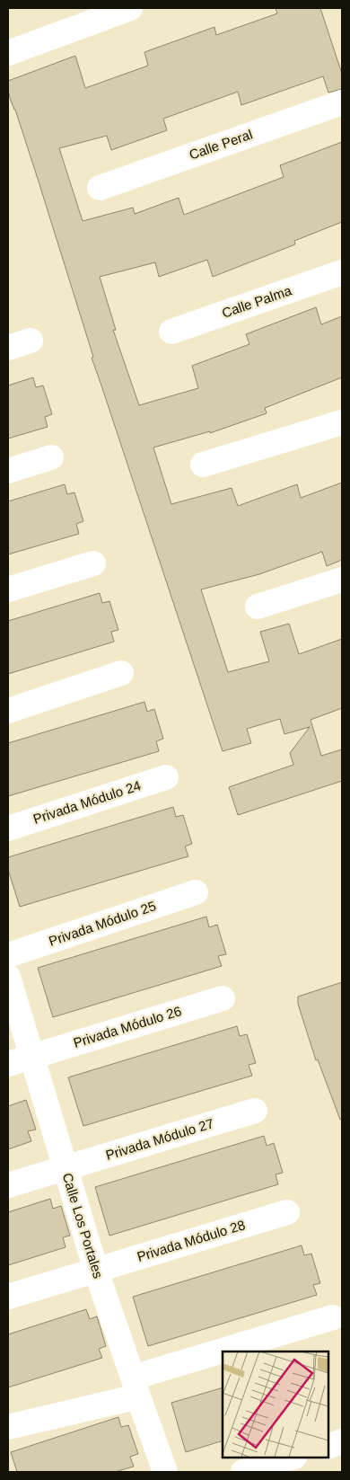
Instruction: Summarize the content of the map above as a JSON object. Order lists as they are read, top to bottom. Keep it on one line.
{"streets":{"street":["Calle Peral","Calle Palma","Privada Módulo 24","Privada Módulo 25","Privada Módulo 26","Privada Módulo 27","Calle Los Portales","Privada Módulo 28"]},"crossings":[["Privada Módulo 26","Calle Los Portales"],["Privada Módulo 27","Calle Los Portales"],["Calle Los Portales","Privada Módulo 28"]]}
